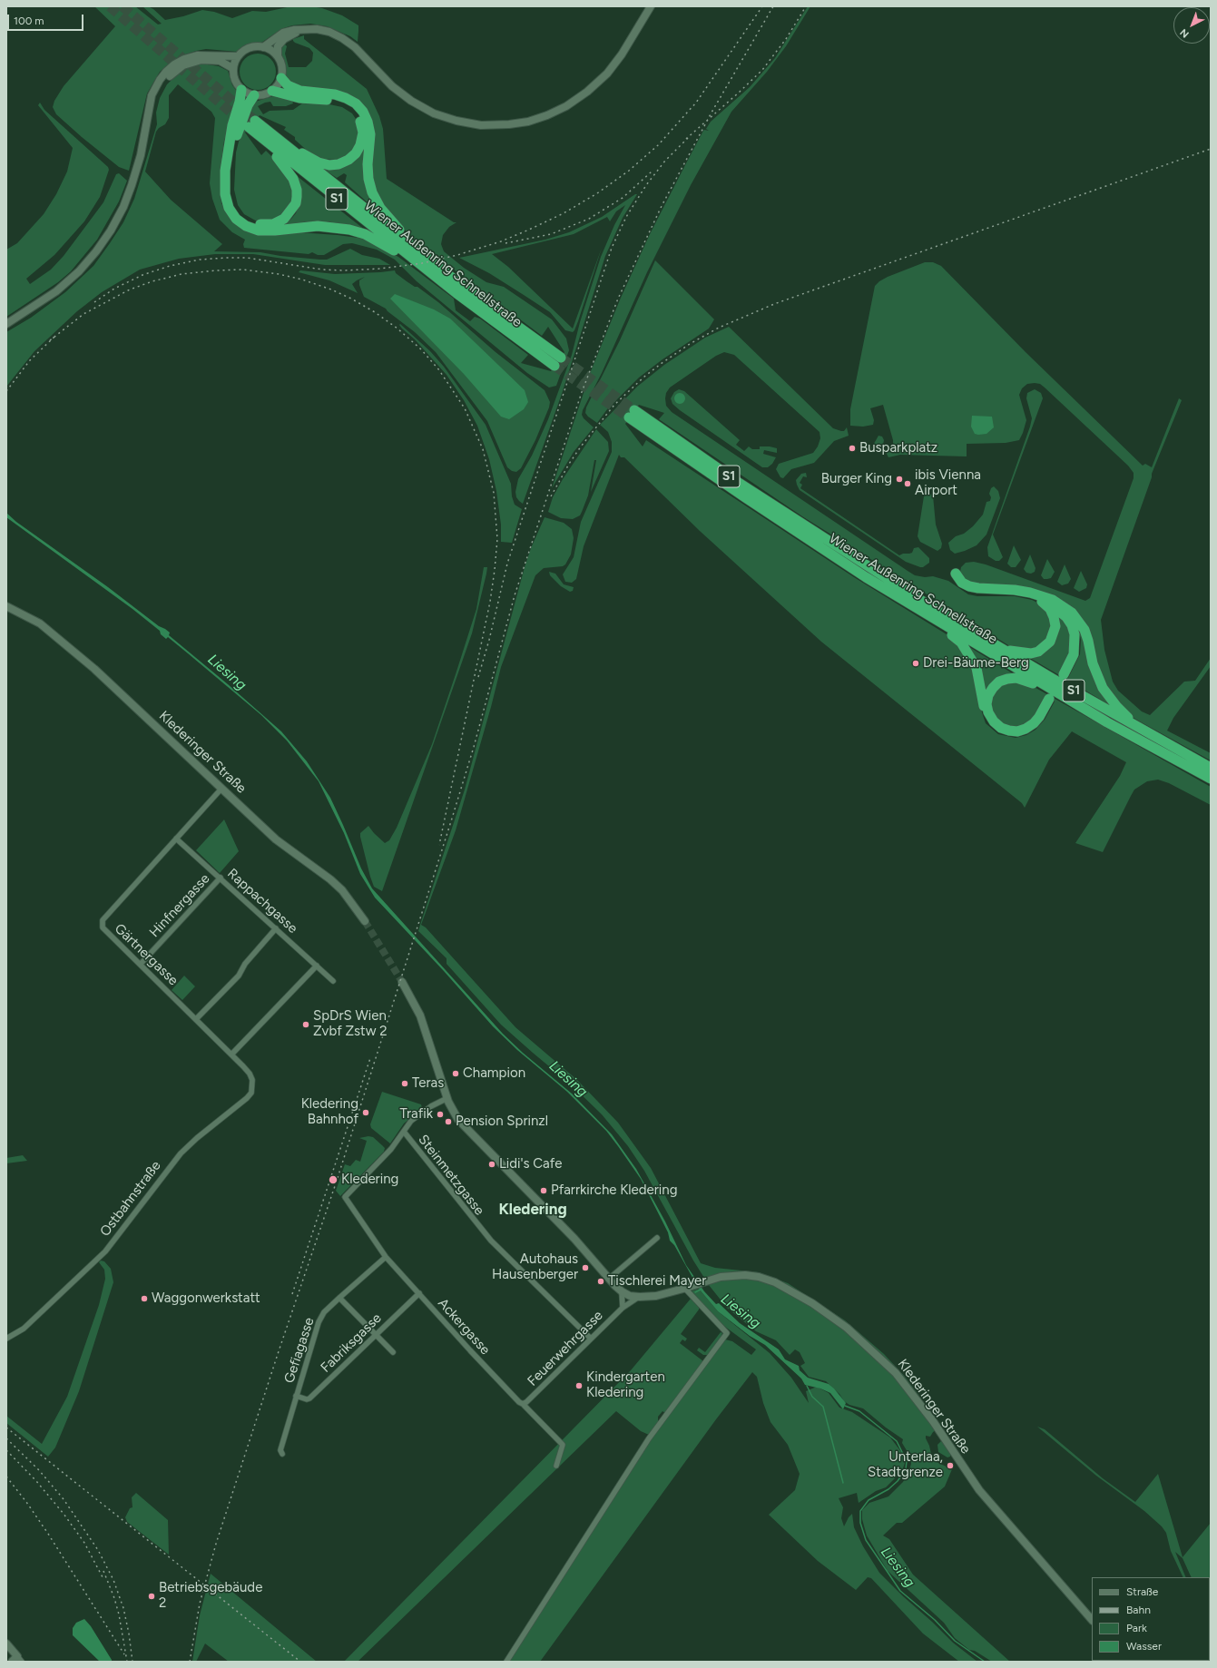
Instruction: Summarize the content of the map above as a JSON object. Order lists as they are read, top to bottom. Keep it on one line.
{"streets":{"highway":["S1","Wiener Außenring Schnellstraße"],"main road":["Klederinger Straße"],"street":["Rappachgasse","Hinfnergasse","Gärtnergasse","Steinmetzgasse","Ostbahnstraße","Ackergasse","Fabriksgasse","Feuerwehrgasse","Gefiagasse"]},"crossings":[["Klederinger Straße","Gärtnergasse"],["Klederinger Straße","Feuerwehrgasse"],["Rappachgasse","Hinfnergasse"],["Rappachgasse","Gärtnergasse"],["Hinfnergasse","Gärtnergasse"],["Gärtnergasse","Ostbahnstraße"],["Steinmetzgasse","Ackergasse"],["Steinmetzgasse","Feuerwehrgasse"],["Ackergasse","Fabriksgasse"],["Ackergasse","Feuerwehrgasse"],["Ackergasse","Gefiagasse"],["Fabriksgasse","Gefiagasse"]],"districts":["Kledering"],"water":["Liesing"],"places":["Busparkplatz","Burger King","ibis Vienna Airport","Drei-Bäume-Berg","SpDrS Wien Zvbf Zstw 2","Champion","Teras","Kledering Bahnhof","Trafik","Pension Sprinzl","Lidi's Cafe","Kledering","Pfarrkirche Kledering","Autohaus Hausenberger","Tischlerei Mayer","Waggonwerkstatt","Kindergarten Kledering","Unterlaa, Stadtgrenze","Betriebsgebäude 2"],"legend":["Straße","Bahn","Park","Wasser"],"scale_bar":"100 m","north":"bottom left"}
